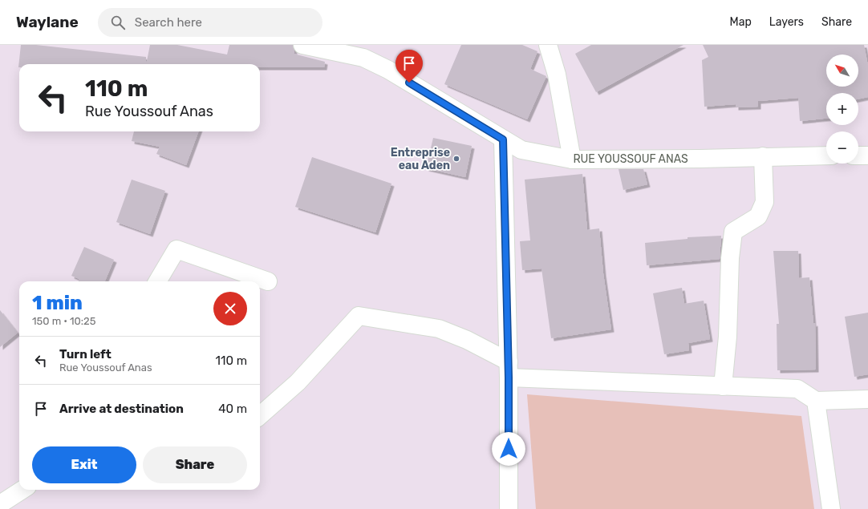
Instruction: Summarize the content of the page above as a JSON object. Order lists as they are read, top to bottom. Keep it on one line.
{"streets":{"street":["RUE YOUSSOUF ANAS"]},"places":["Entreprise eau Aden"],"north":"top left","page":{"header":"Waylane","search":"Search here","nav":["Map","Layers","Share"],"map_buttons":["+","−"],"turn":["110 m","Rue Youssouf Anas"],"heading":["1 min","150 m · 10:25"],"list":[{"name":"Turn left","note":"Rue Youssouf Anas","value":"110 m"},{"name":"Arrive at destination","value":"40 m"}],"buttons":["Exit","Share"]}}
